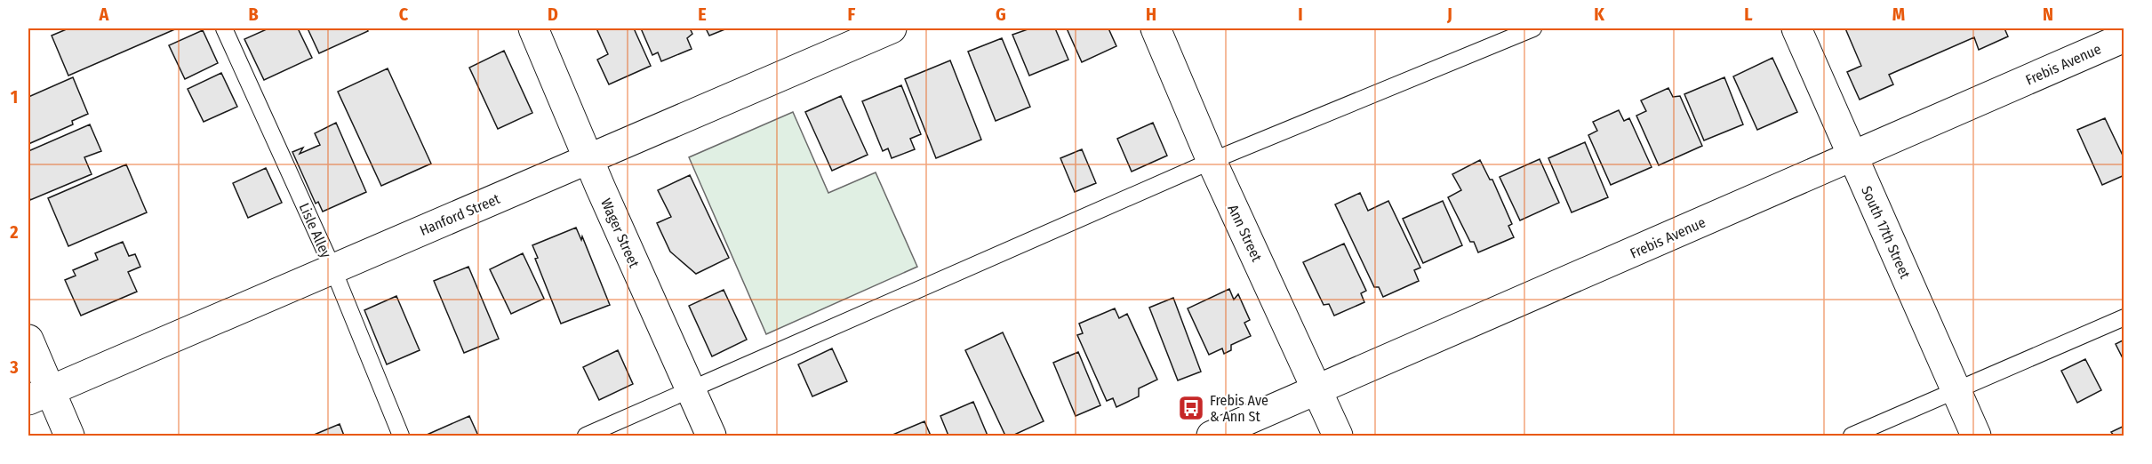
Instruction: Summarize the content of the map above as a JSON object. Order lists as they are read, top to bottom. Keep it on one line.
{"streets":{"street":["Frebis Avenue","Hanford Street","South 17th Street","Wager Street","Ann Street"],"lane":["Lisle Alley"]},"crossings":[["Frebis Avenue","South 17th Street"],["Frebis Avenue","Ann Street"],["Hanford Street","Lisle Alley"],["Hanford Street","Wager Street"]],"places":{"bus stop":["Frebis Ave & Ann St"]},"grid":{"columns":["A","B","C","D","E","F","G","H","I","J","K","L","M","N"],"rows":["1","2","3"]}}
